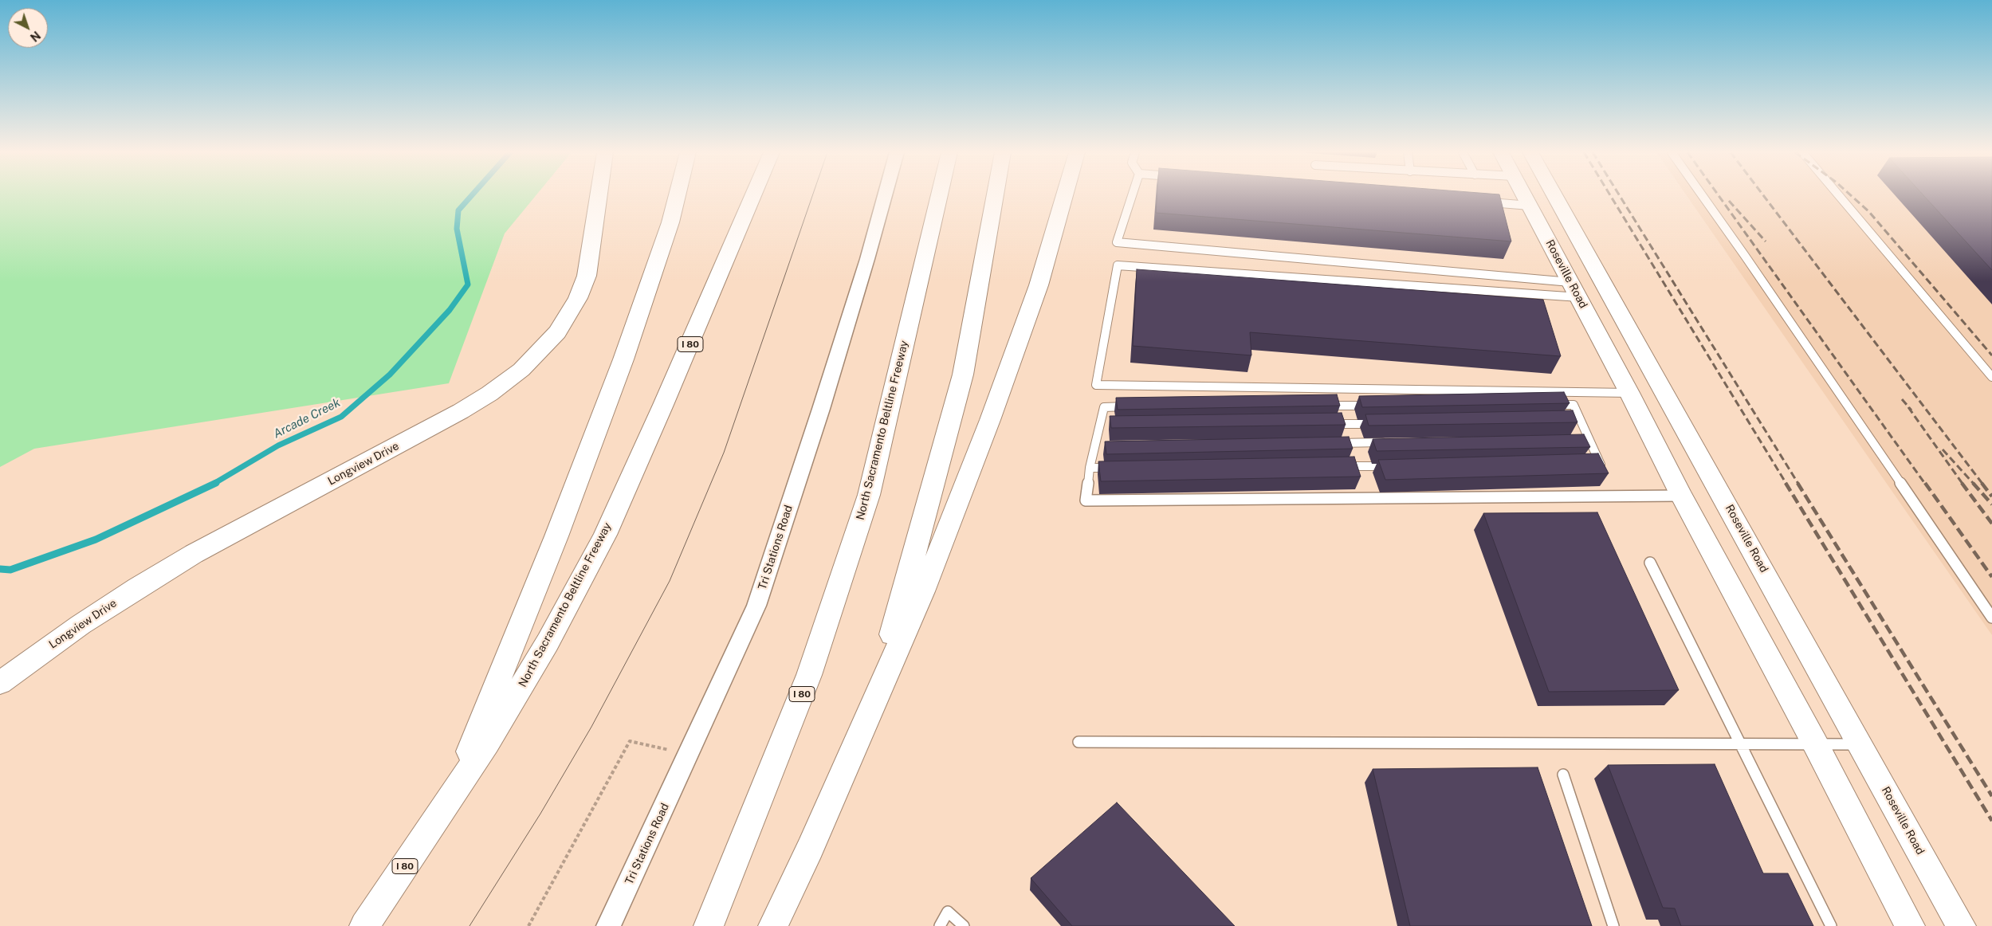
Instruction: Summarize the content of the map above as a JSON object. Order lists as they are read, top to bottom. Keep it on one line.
{"streets":{"main road":["Roseville Road","I 80","North Sacramento Beltline Freeway","Longview Drive"],"street":["Tri Stations Road"]},"water":["Arcade Creek"],"north":"bottom right"}
